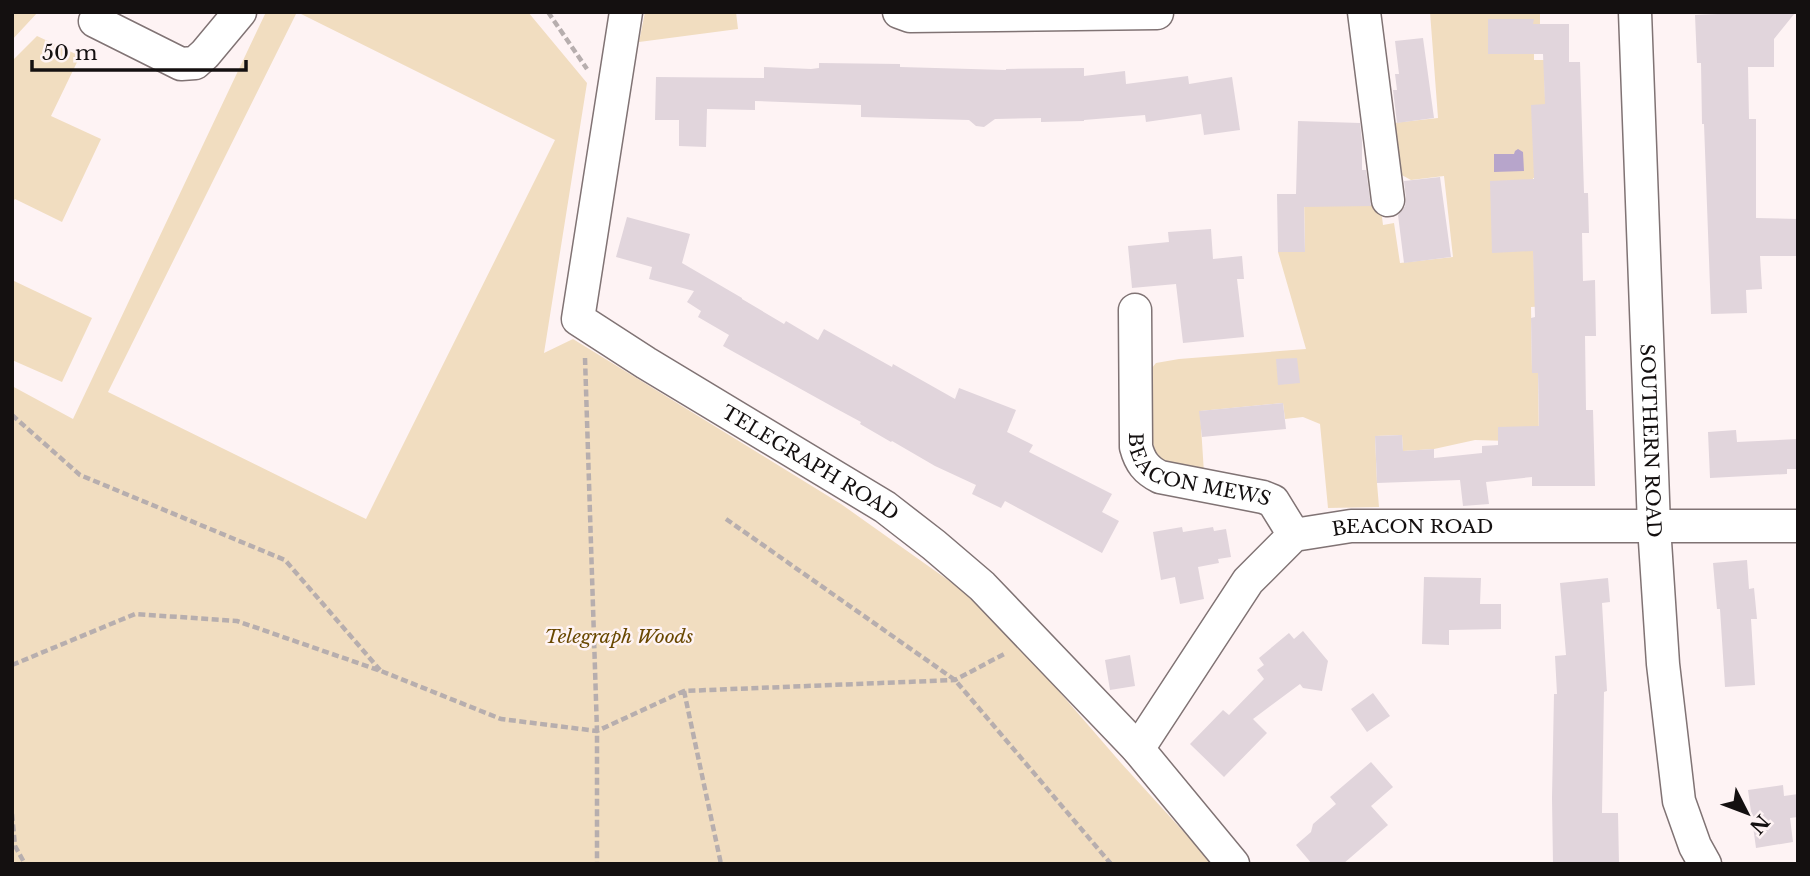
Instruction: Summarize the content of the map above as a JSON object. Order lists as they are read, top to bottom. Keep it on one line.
{"streets":{"street":["SOUTHERN ROAD","TELEGRAPH ROAD","BEACON MEWS","BEACON ROAD"]},"crossings":[["SOUTHERN ROAD","BEACON ROAD"],["BEACON MEWS","BEACON ROAD"]],"parks":["Telegraph Woods"],"scale_bar":"50 m","north":"bottom right"}
